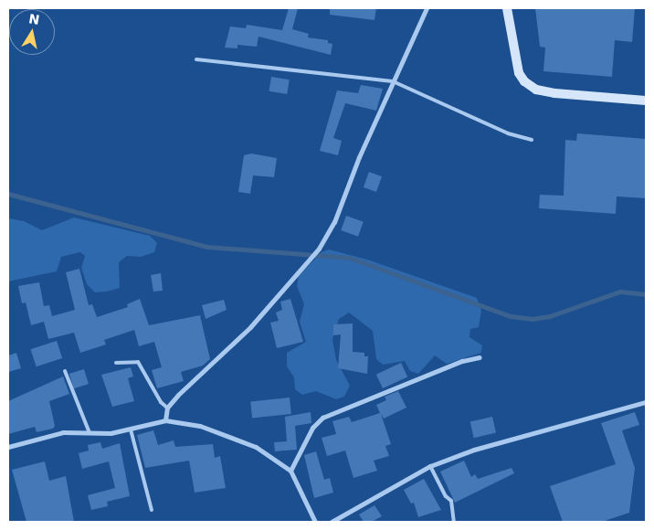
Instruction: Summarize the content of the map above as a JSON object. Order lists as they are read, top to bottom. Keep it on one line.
{"north":"top"}
